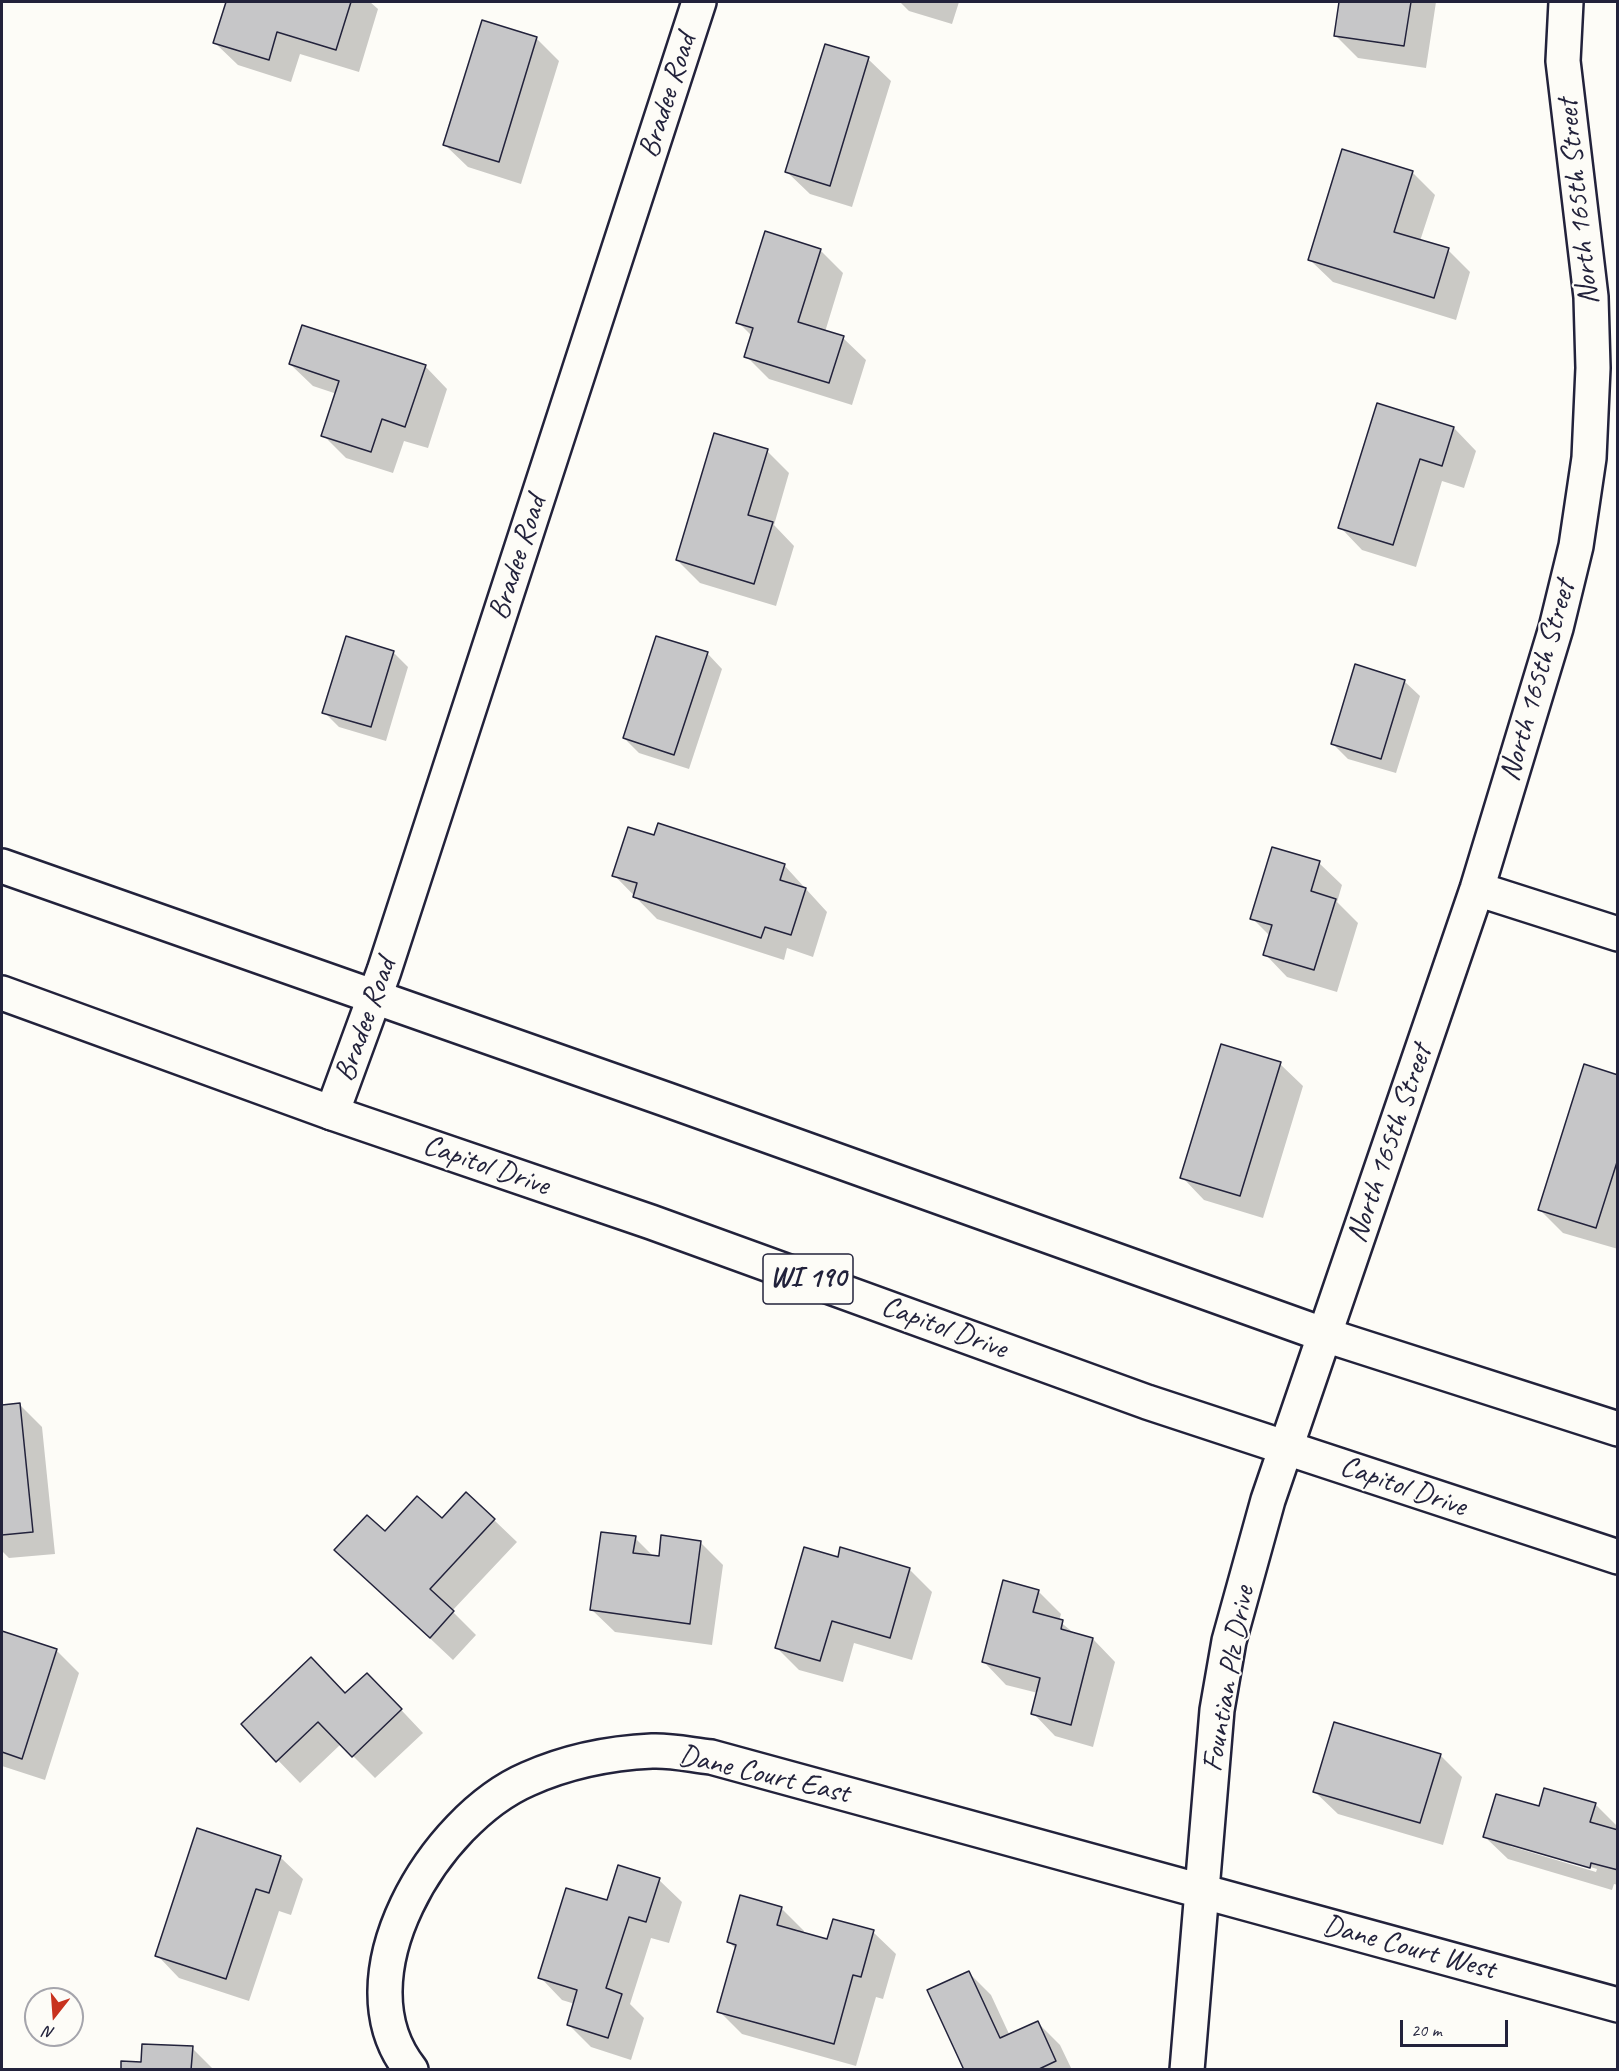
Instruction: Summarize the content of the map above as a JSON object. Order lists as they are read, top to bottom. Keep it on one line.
{"streets":{"street":["Bradee Road","North 165th Street","Capitol Drive","WI 190","Fountian Plz Drive","Dane Court East","Dane Court West"]},"crossings":[["Bradee Road","Capitol Drive"],["North 165th Street","Fountian Plz Drive"],["Capitol Drive","Fountian Plz Drive"],["Fountian Plz Drive","Dane Court East"],["Fountian Plz Drive","Dane Court West"],["Dane Court East","Dane Court West"]],"scale_bar":"20 m","north":"bottom"}
